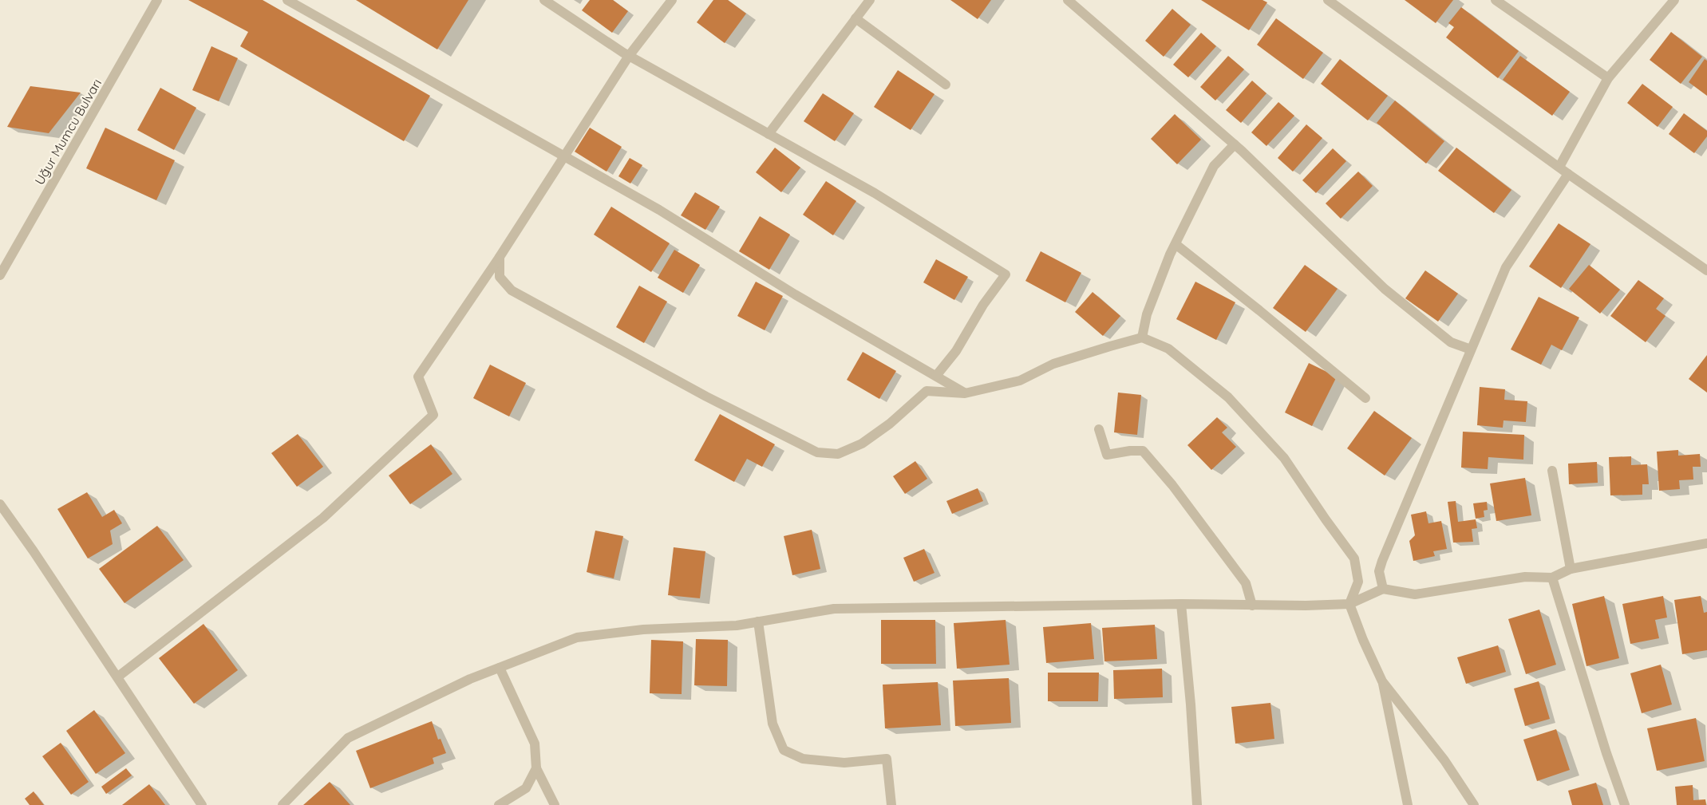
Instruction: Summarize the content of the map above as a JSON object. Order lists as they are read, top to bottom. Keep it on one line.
{"streets":{"street":["Uğur Mumcu Bulvarı"]}}
